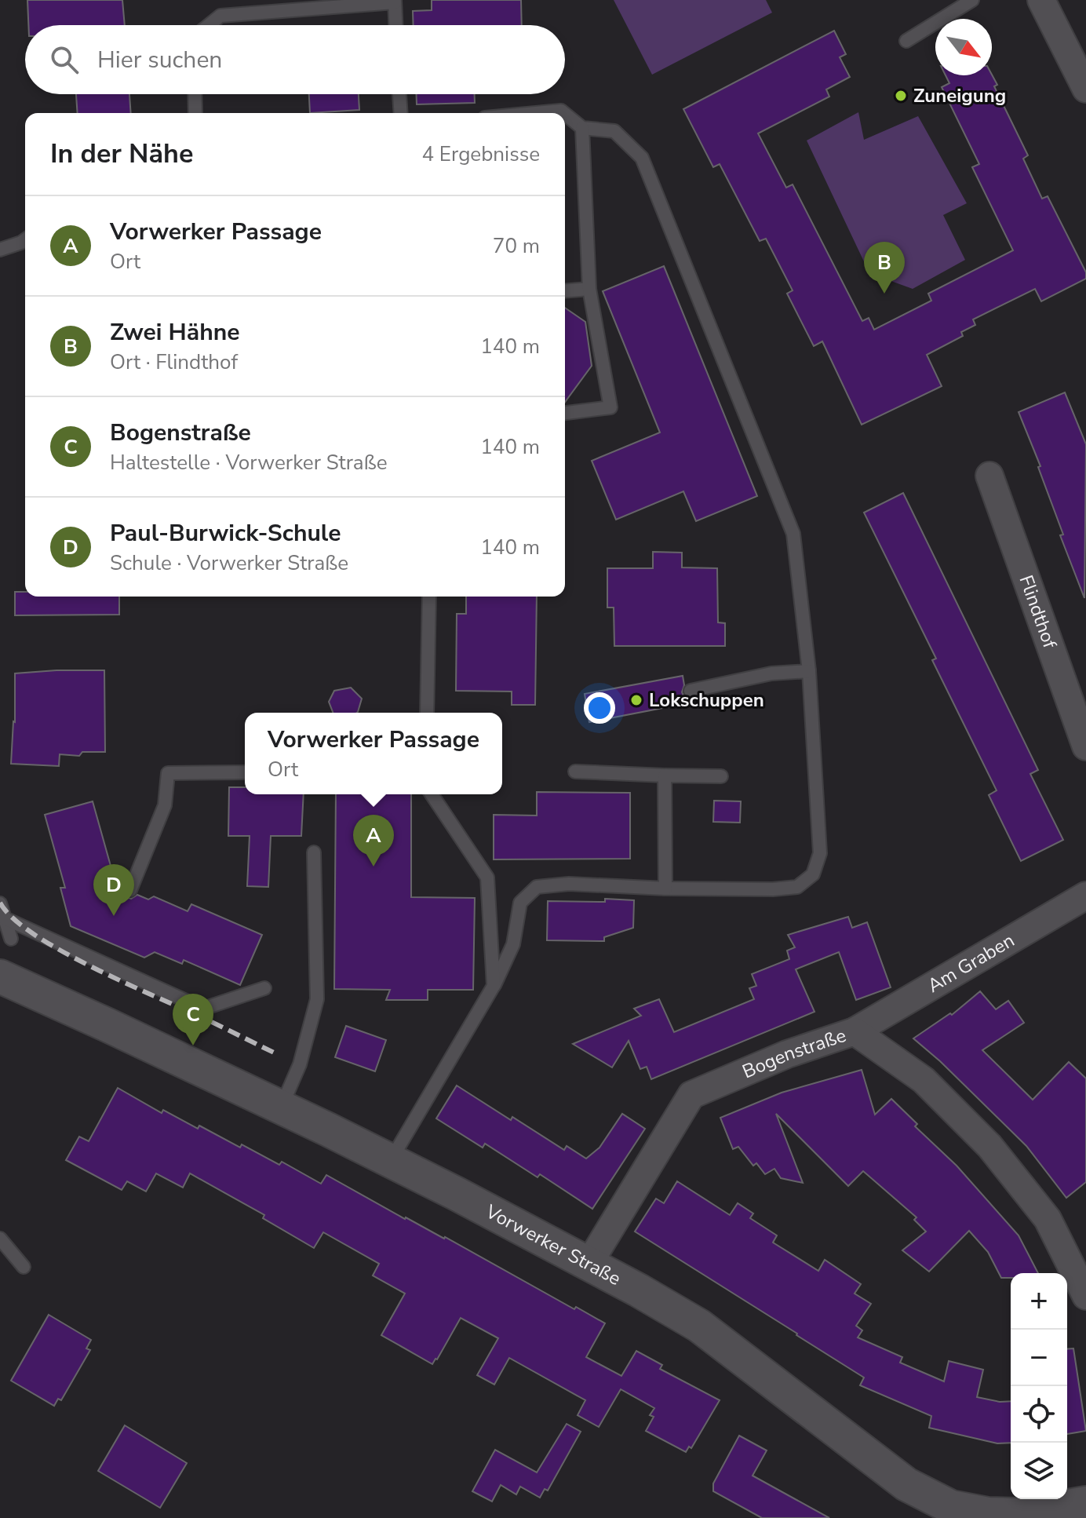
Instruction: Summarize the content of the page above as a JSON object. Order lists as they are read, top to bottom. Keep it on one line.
{"streets":{"street":["Flindthof","Am Graben","Bogenstraße","Vorwerker Straße"]},"crossings":[["Am Graben","Bogenstraße"],["Bogenstraße","Vorwerker Straße"]],"places":["Zuneigung","Lokschuppen"],"north":"bottom right","page":{"search":"Hier suchen","heading":["In der Nähe","4 Ergebnisse"],"list":[{"mark":"A","name":"Vorwerker Passage","note":"Ort","value":"70 m"},{"mark":"B","name":"Zwei Hähne","note":"Ort · Flindthof","value":"140 m"},{"mark":"C","name":"Bogenstraße","note":"Haltestelle · Vorwerker Straße","value":"140 m"},{"mark":"D","name":"Paul-Burwick-Schule","note":"Schule · Vorwerker Straße","value":"140 m"}],"pins":["B","A","D","C"],"popup":["Vorwerker Passage","Ort"],"map_buttons":["+","−"]}}
